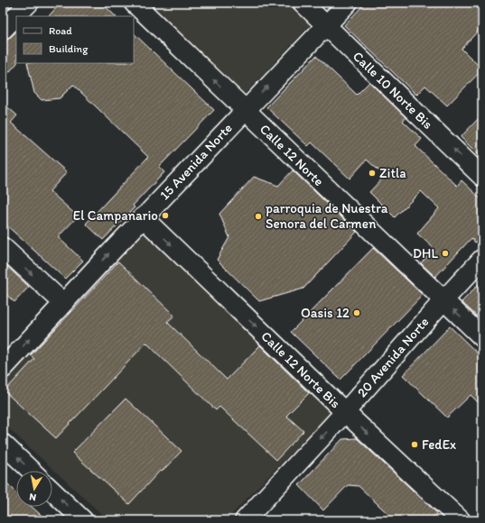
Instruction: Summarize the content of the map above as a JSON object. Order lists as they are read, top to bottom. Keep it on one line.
{"streets":{"street":["Calle 10 Norte Bis","Calle 12 Norte","15 Avenida Norte","20 Avenida Norte","Calle 12 Norte Bis"]},"crossings":[["Calle 10 Norte Bis","15 Avenida Norte"],["Calle 12 Norte","15 Avenida Norte"],["Calle 12 Norte","20 Avenida Norte"],["15 Avenida Norte","Calle 12 Norte Bis"],["20 Avenida Norte","Calle 12 Norte Bis"]],"one_way":["Calle 10 Norte Bis","Calle 12 Norte","15 Avenida Norte","20 Avenida Norte","Calle 12 Norte Bis"],"places":["Zitla","El Campanario","parroquia de Nuestra Senora del Carmen","DHL","Oasis 12","FedEx"],"legend":["Road","Building"],"north":"bottom"}
